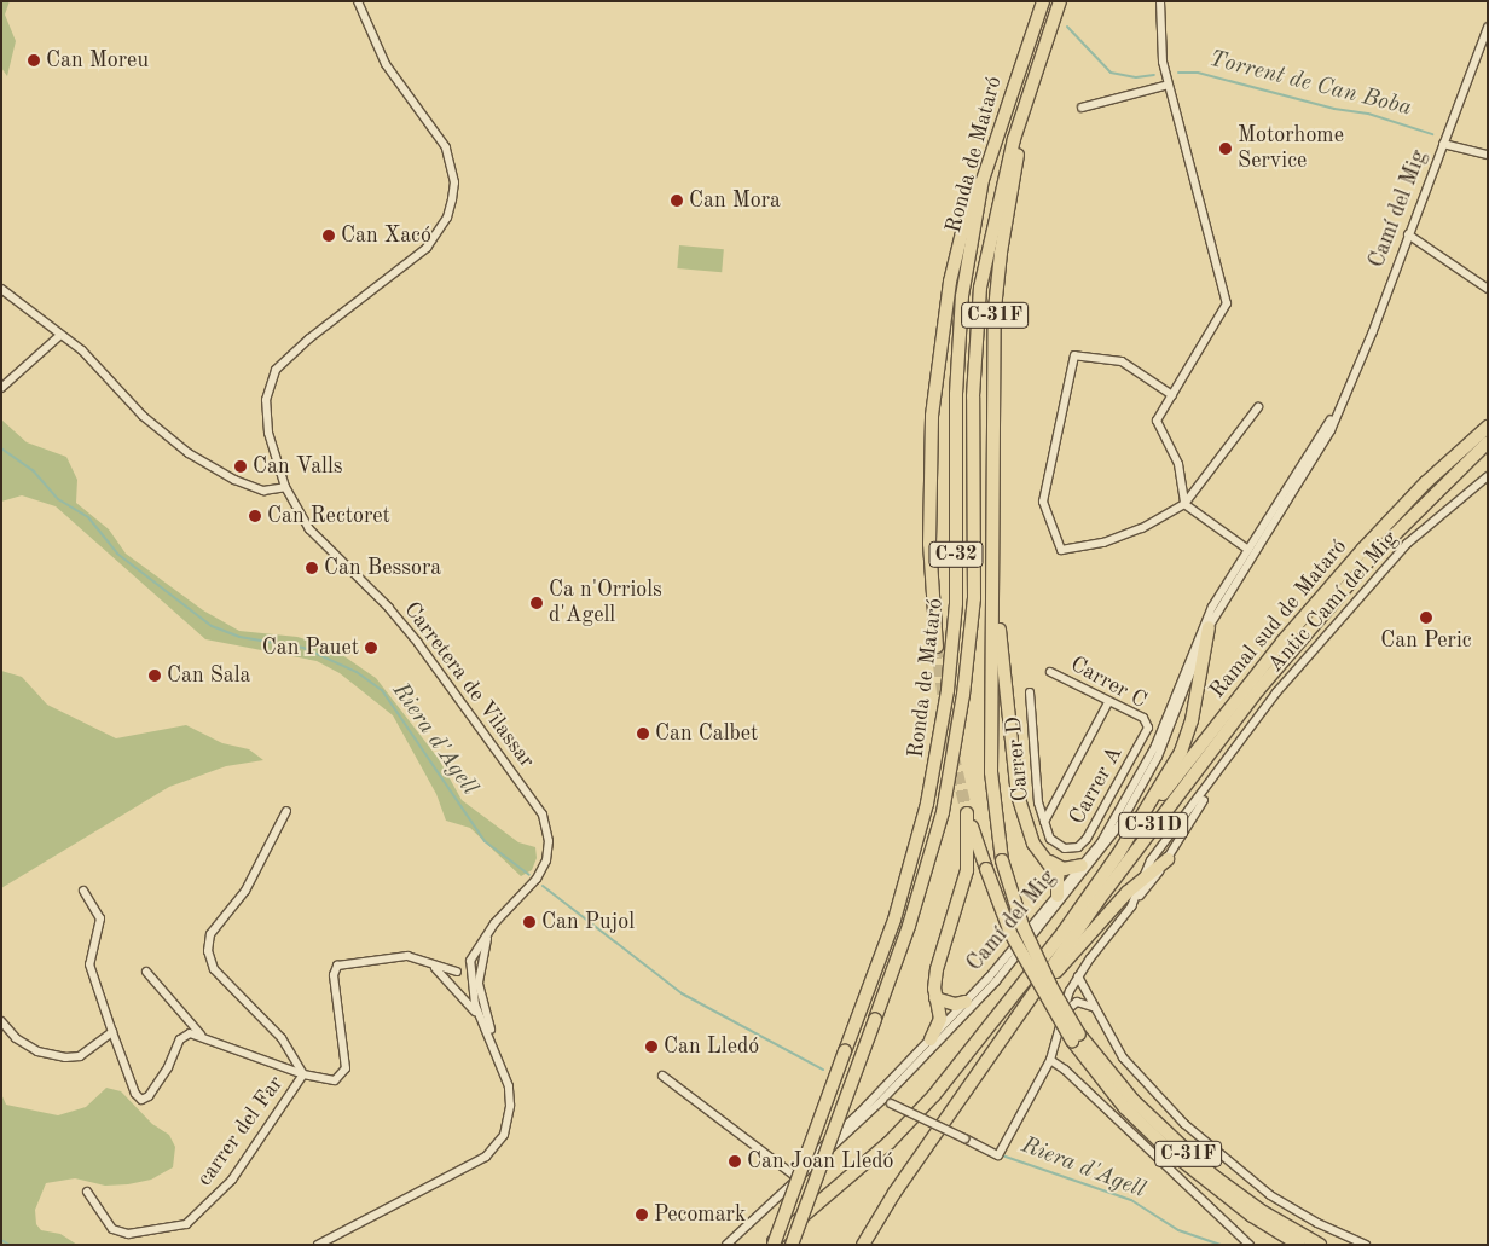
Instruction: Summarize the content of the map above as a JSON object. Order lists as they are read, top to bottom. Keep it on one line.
{"streets":{"highway":["Ronda de Mataró","C-31F","C-32","Ramal sud de Mataró","C-31D"],"street":["Camí del Mig","Antic Camí del Mig","Carrer C","Carretera de Vilassar","Carrer D","Carrer A","carrer del Far"]},"crossings":[["Ronda de Mataró","C-31F"],["Ronda de Mataró","C-31D"],["Camí del Mig","Antic Camí del Mig"],["Ramal sud de Mataró","C-31D"],["Carrer C","Carrer A"],["Carrer D","Carrer A"]],"water":["Torrent de Can Boba","Riera d'Agell"],"places":["Can Moreu","Motorhome Service","Can Mora","Can Xacó","Can Valls","Can Rectoret","Can Bessora","Ca n'Orriols d'Agell","Can Peric","Can Pauet","Can Sala","Can Calbet","Can Pujol","Can Lledó","Can Joan Lledó","Pecomark"]}
